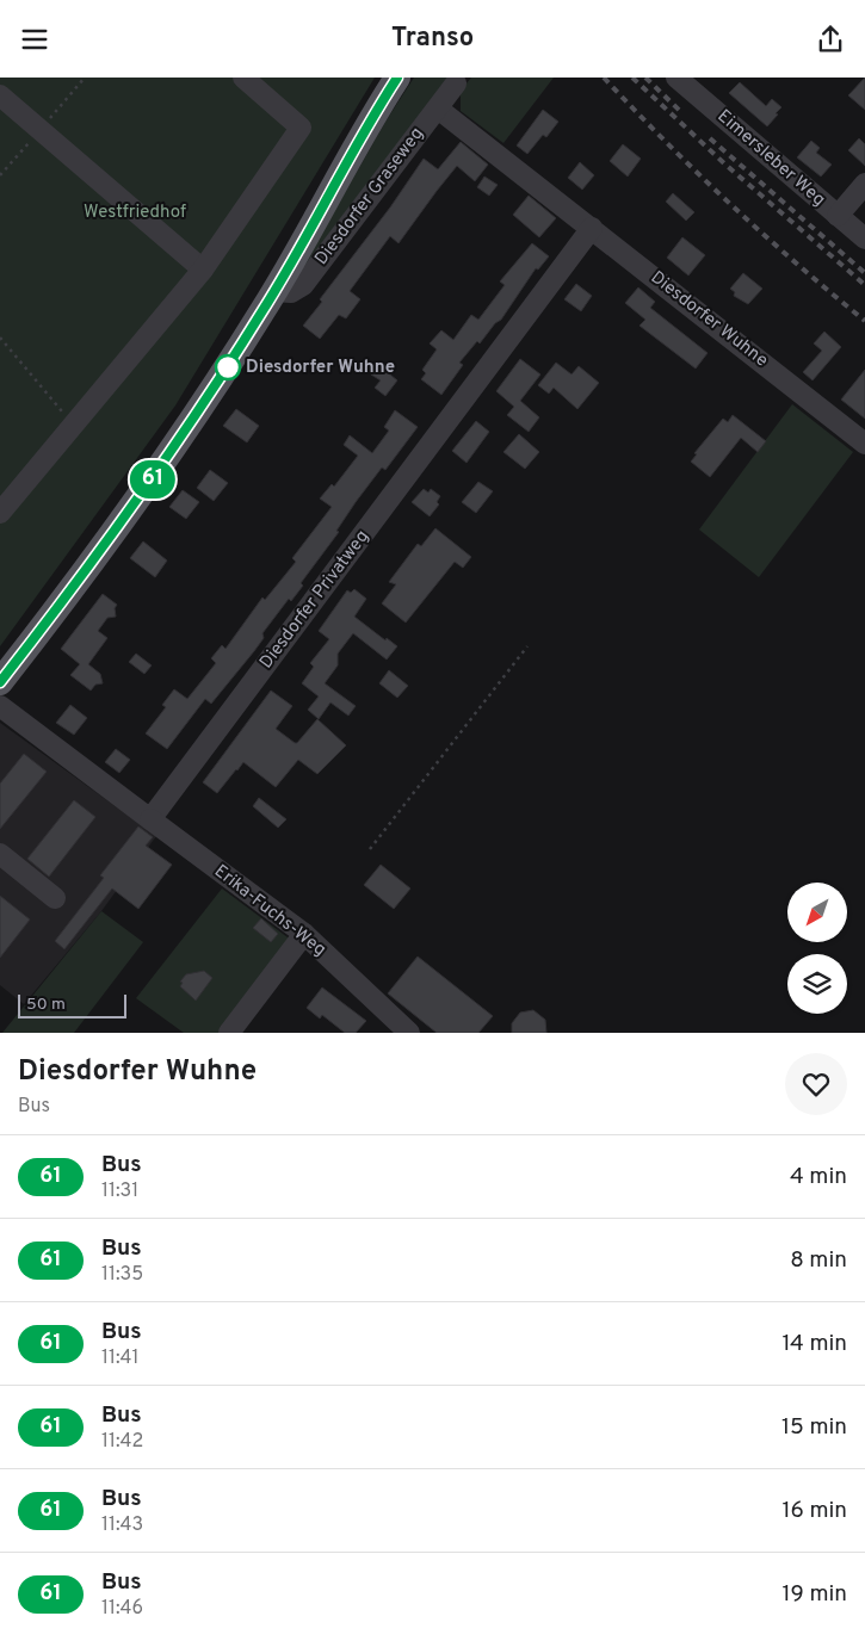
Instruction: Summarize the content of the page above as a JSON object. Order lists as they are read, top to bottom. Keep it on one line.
{"streets":{"main road":["Diesdorfer Graseweg"],"street":["Eimersleber Weg","Diesdorfer Wuhne","Diesdorfer Privatweg","Erika-Fuchs-Weg"]},"crossings":[["Diesdorfer Graseweg","Diesdorfer Wuhne"],["Diesdorfer Wuhne","Diesdorfer Privatweg"],["Diesdorfer Privatweg","Erika-Fuchs-Weg"]],"parks":["Westfriedhof"],"places":["Diesdorfer Wuhne"],"lines":["bus line 61"],"scale_bar":"50 m","north":"bottom left","page":{"header":"Transo","on_map":"61","scale":"50 m","heading":["Diesdorfer Wuhne","Bus"],"list":[{"mark":"61","name":"Bus","note":"11:31","value":"4 min"},{"mark":"61","name":"Bus","note":"11:35","value":"8 min"},{"mark":"61","name":"Bus","note":"11:41","value":"14 min"},{"mark":"61","name":"Bus","note":"11:42","value":"15 min"},{"mark":"61","name":"Bus","note":"11:43","value":"16 min"},{"mark":"61","name":"Bus","note":"11:46","value":"19 min"}]}}
